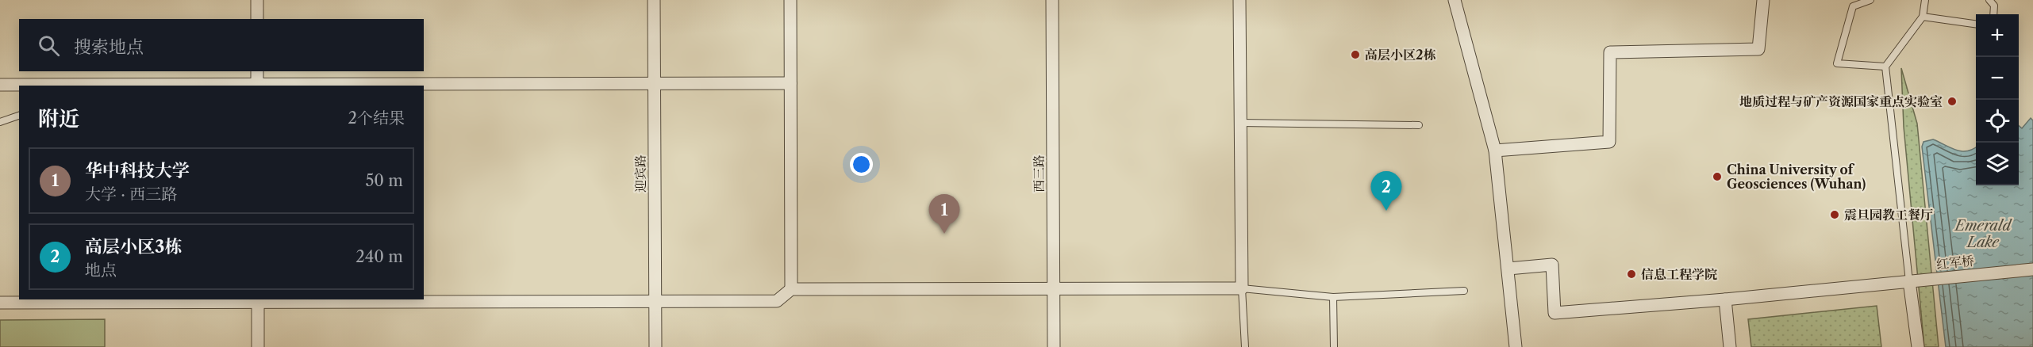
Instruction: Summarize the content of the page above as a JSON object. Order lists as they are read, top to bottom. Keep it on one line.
{"streets":{"street":["迎宾路","西三路","红军桥"]},"water":["Emerald Lake"],"places":["高层小区2栋","地质过程与矿产资源国家重点实验室","China University of Geosciences (Wuhan)","震旦园教工餐厅","信息工程学院"],"page":{"map_buttons":["+","−"],"search":"搜索地点","heading":["附近","2个结果"],"list":[{"mark":"1","name":"华中科技大学","note":"大学 · 西三路","value":"50 m"},{"mark":"2","name":"高层小区3栋","note":"地点","value":"240 m"}],"pins":["2","1"]}}
